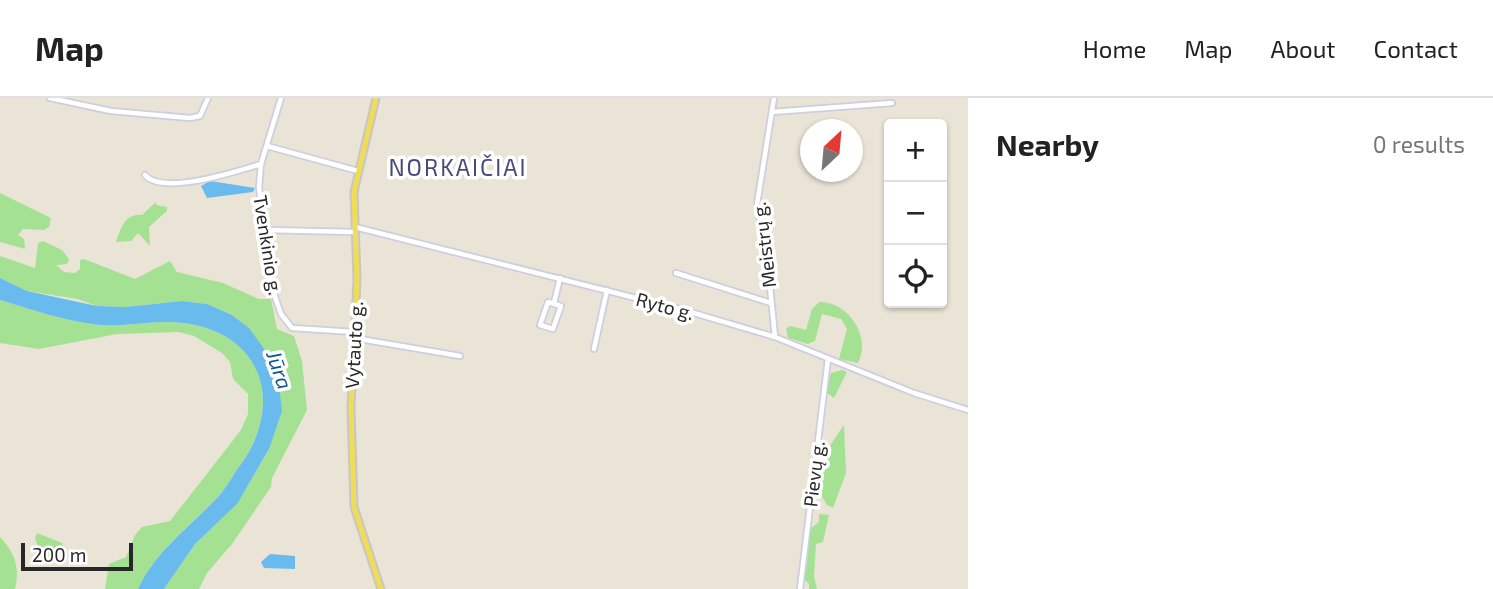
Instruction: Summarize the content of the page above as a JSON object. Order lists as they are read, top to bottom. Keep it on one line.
{"streets":{"main road":["Vytauto g."],"street":["Tvenkinio g.","Meistrų g.","Ryto g.","Pievų g."]},"crossings":[["Tvenkinio g.","Ryto g."],["Tvenkinio g.","Vytauto g."],["Meistrų g.","Ryto g."],["Ryto g.","Vytauto g."],["Ryto g.","Pievų g."]],"districts":["NORKAIČIAI"],"water":["Jūra"],"scale_bar":"200 m","north":"top right","page":{"header":"Map","nav":["Home","Map","About","Contact"],"heading":["Nearby","0 results"],"map_buttons":["+","−"],"scale":"200 m"}}
